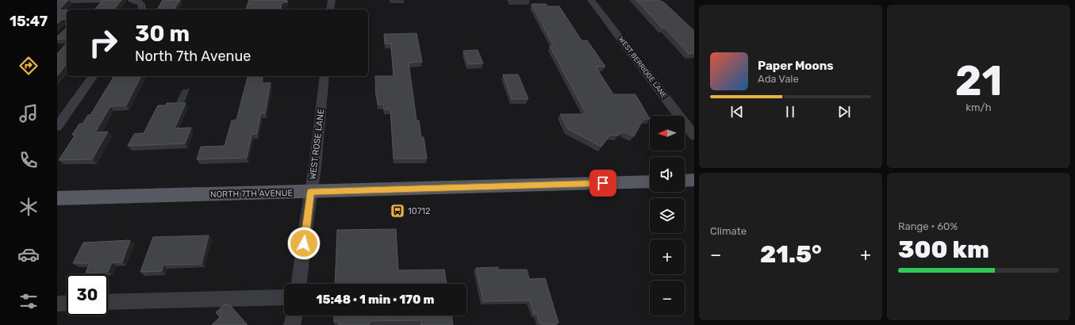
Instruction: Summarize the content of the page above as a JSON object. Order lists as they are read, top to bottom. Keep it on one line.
{"streets":{"main road":["NORTH 7TH AVENUE"],"street":["WEST BERRIDGE LANE","WEST ROSE LANE"]},"crossings":[["WEST ROSE LANE","NORTH 7TH AVENUE"]],"places":{"bus stop":["10712"]},"north":"left","page":{"tabs":"15:47","tile":[["21","km/h"],"Climate",["Range · 60%","300 km"]],"turn":["30 m","North 7th Avenue"],"song":["Paper Moons","Ada Vale"],"map_buttons":["+","−"],"heat":["−","21.5°","+"],"limit":"30","trip":"15:48 · 1 min · 170 m"}}
